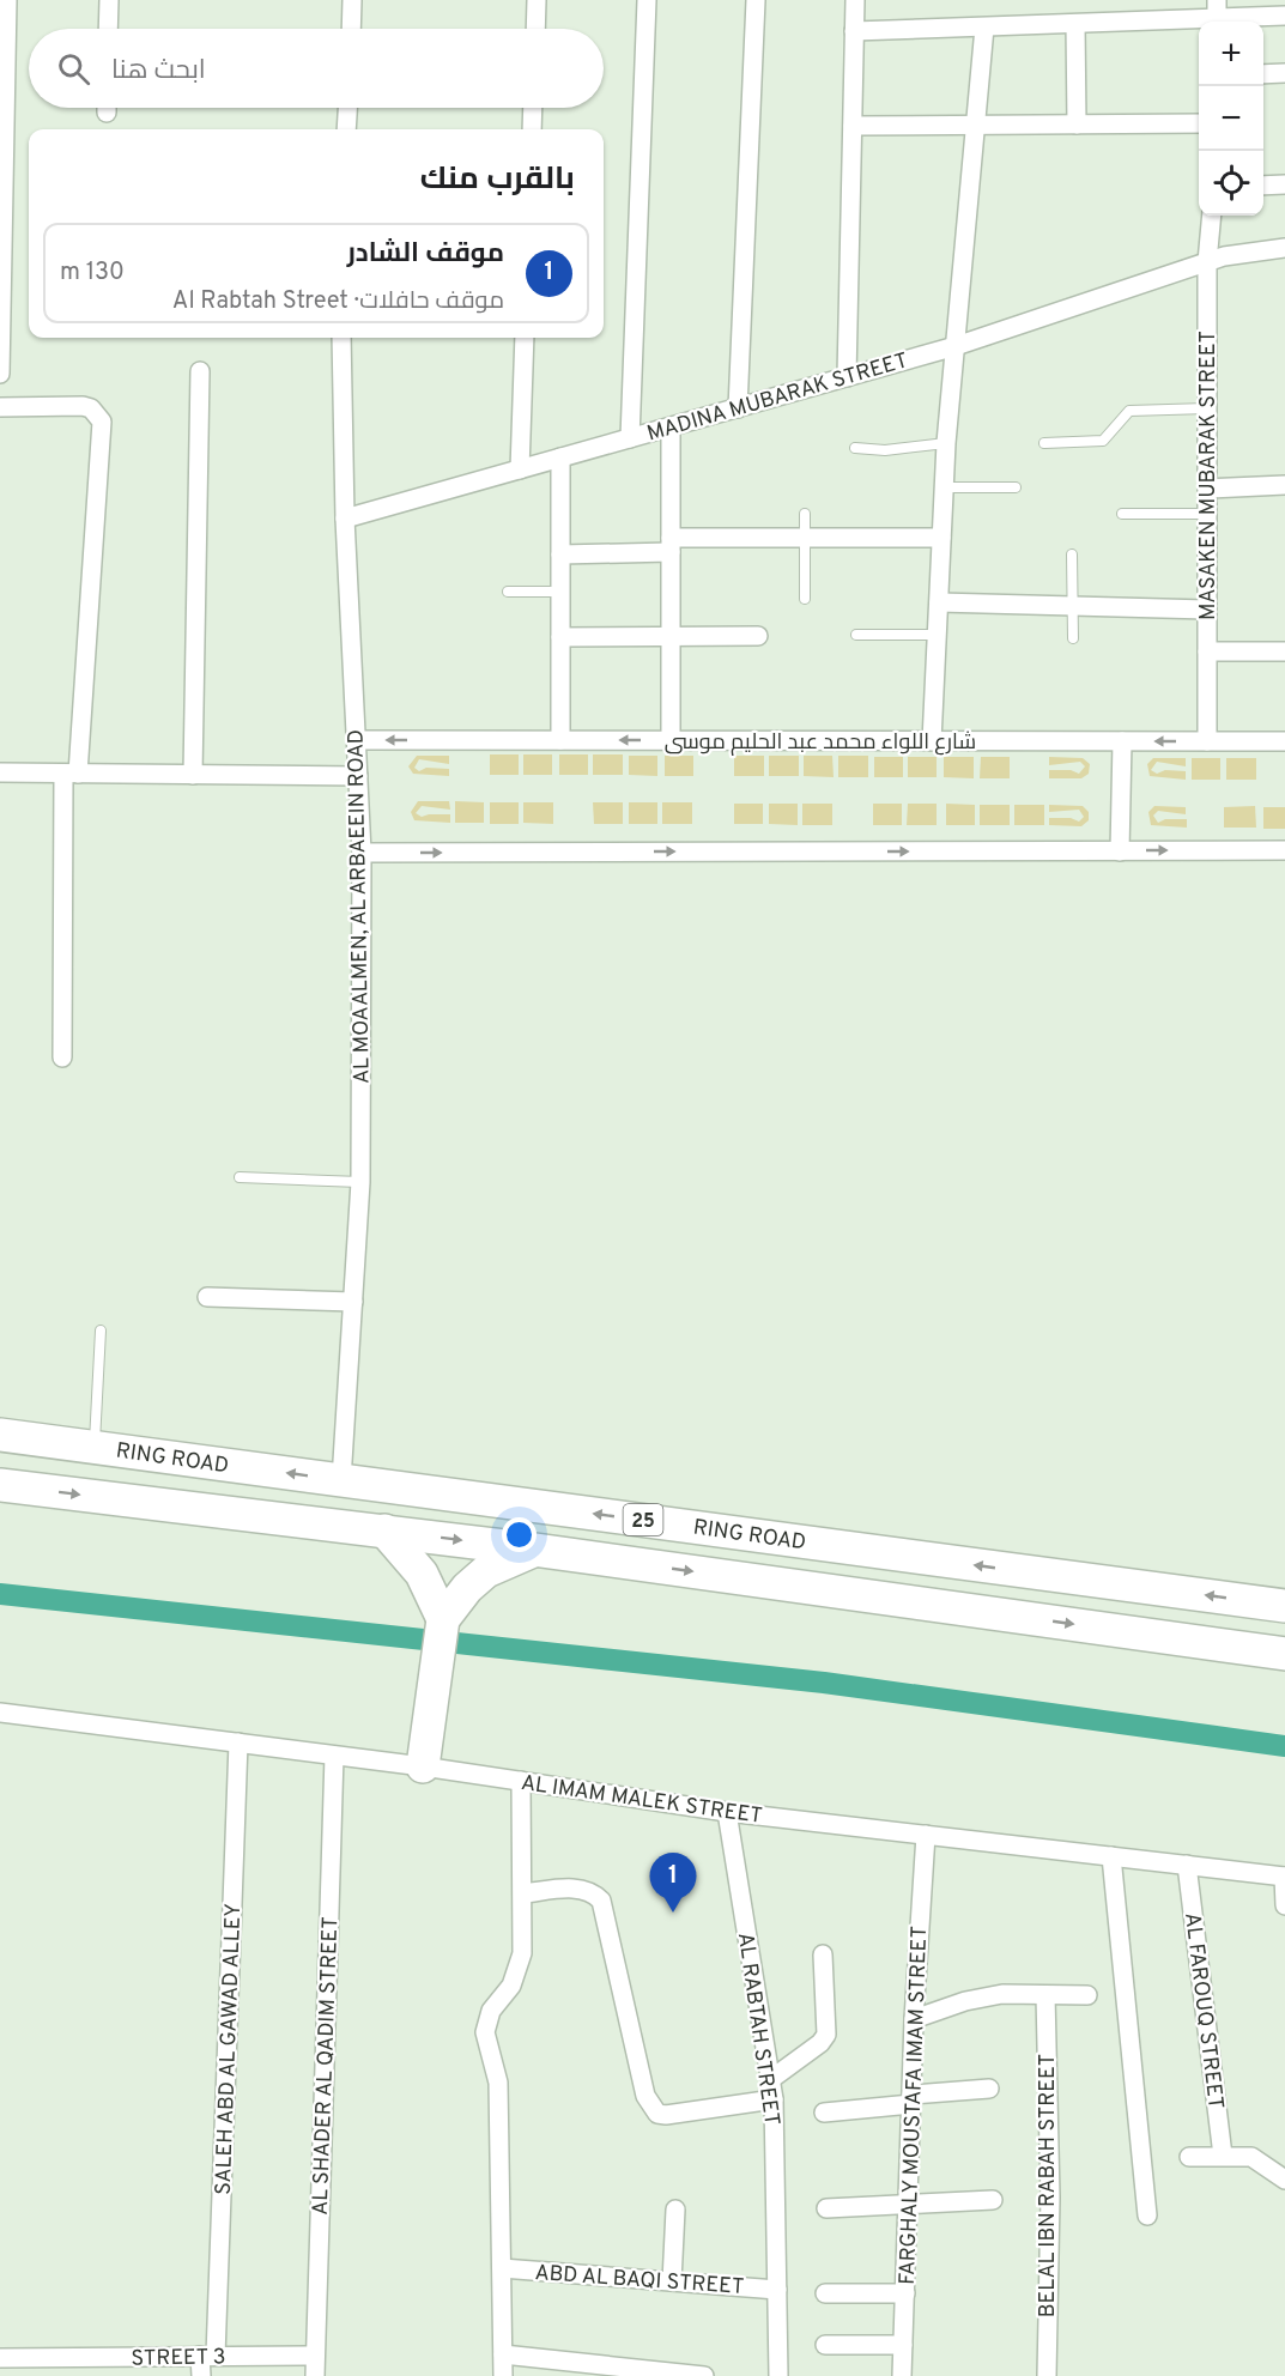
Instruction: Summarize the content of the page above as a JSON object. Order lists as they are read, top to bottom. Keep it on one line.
{"streets":{"highway":["RING ROAD","25"],"street":["MADINA MUBARAK STREET","MASAKEN MUBARAK STREET","شارع اللواء محمد عبد الحليم موسى","AL MOAALMEN, AL ARBAEEIN ROAD","AL IMAM MALEK STREET","AL FAROUQ STREET","AL RABTAH STREET","SALEH ABD AL GAWAD ALLEY","AL SHADER AL QADIM STREET","FARGHALY MOUSTAFA IMAM STREET","BELAL IBN RABAH STREET","ABD AL BAQI STREET","STREET 3"]},"crossings":[["MADINA MUBARAK STREET","MASAKEN MUBARAK STREET"],["MADINA MUBARAK STREET","AL MOAALMEN, AL ARBAEEIN ROAD"],["MASAKEN MUBARAK STREET","شارع اللواء محمد عبد الحليم موسى"],["شارع اللواء محمد عبد الحليم موسى","AL MOAALMEN, AL ARBAEEIN ROAD"],["AL MOAALMEN, AL ARBAEEIN ROAD","RING ROAD"],["AL IMAM MALEK STREET","AL FAROUQ STREET"],["AL IMAM MALEK STREET","AL RABTAH STREET"],["AL IMAM MALEK STREET","SALEH ABD AL GAWAD ALLEY"],["AL IMAM MALEK STREET","AL SHADER AL QADIM STREET"],["AL IMAM MALEK STREET","FARGHALY MOUSTAFA IMAM STREET"],["AL RABTAH STREET","ABD AL BAQI STREET"],["SALEH ABD AL GAWAD ALLEY","STREET 3"],["AL SHADER AL QADIM STREET","STREET 3"]],"page":{"map_buttons":["+","−"],"search":"ابحث هنا","heading":"بالقرب منك","list":[{"mark":"1","name":"موقف الشادر","note":"موقف حافلات · Al Rabtah Street","value":"130 m"}],"pins":"1"}}
